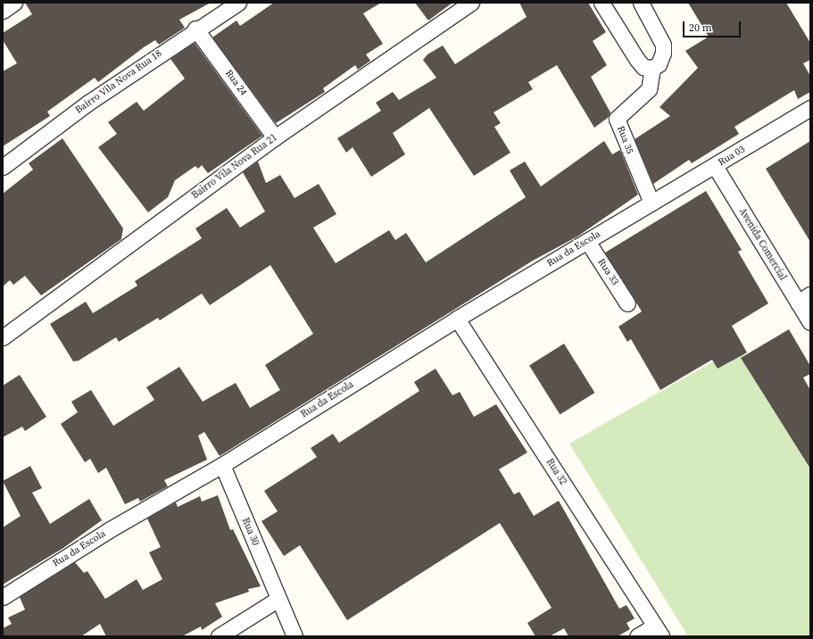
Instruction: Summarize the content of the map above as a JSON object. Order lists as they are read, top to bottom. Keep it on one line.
{"streets":{"street":["Bairro Vila Nova Rua 18","Rua 24","Rua 35","Rua 03","Bairro Vila Nova Rua 21","Avenida Comercial","Rua da Escola","Rua 33","Rua 32","Rua 30"]},"crossings":[["Bairro Vila Nova Rua 18","Rua 24"],["Rua 24","Bairro Vila Nova Rua 21"],["Rua 35","Rua 03"],["Rua 35","Rua da Escola"],["Rua 03","Avenida Comercial"],["Rua 03","Rua da Escola"],["Rua da Escola","Rua 33"],["Rua da Escola","Rua 32"],["Rua da Escola","Rua 30"]],"scale_bar":"20 m"}
